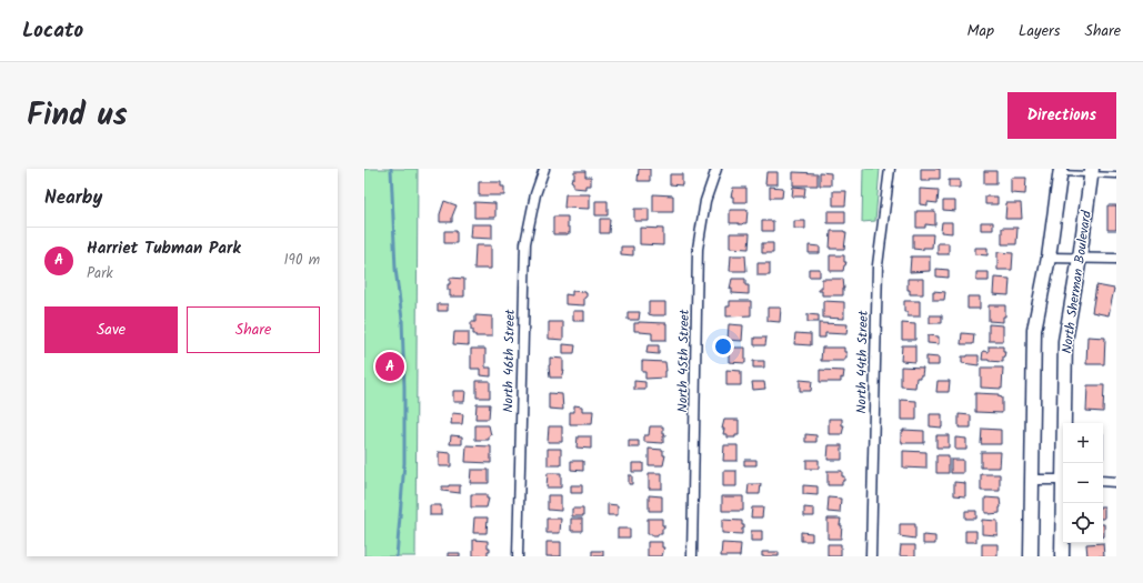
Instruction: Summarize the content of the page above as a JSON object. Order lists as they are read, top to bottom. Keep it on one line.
{"streets":{"main road":["North Sherman Boulevard"],"street":["North 46th Street","North 45th Street","North 44th Street"]},"page":{"header":"Locato","nav":["Map","Layers","Share"],"title":"Find us","buttons":["Directions",["Save","Share"]],"heading":"Nearby","list":[{"mark":"A","name":"Harriet Tubman Park","note":"Park","value":"190 m"}],"pins":"A","map_buttons":["+","−"]}}
